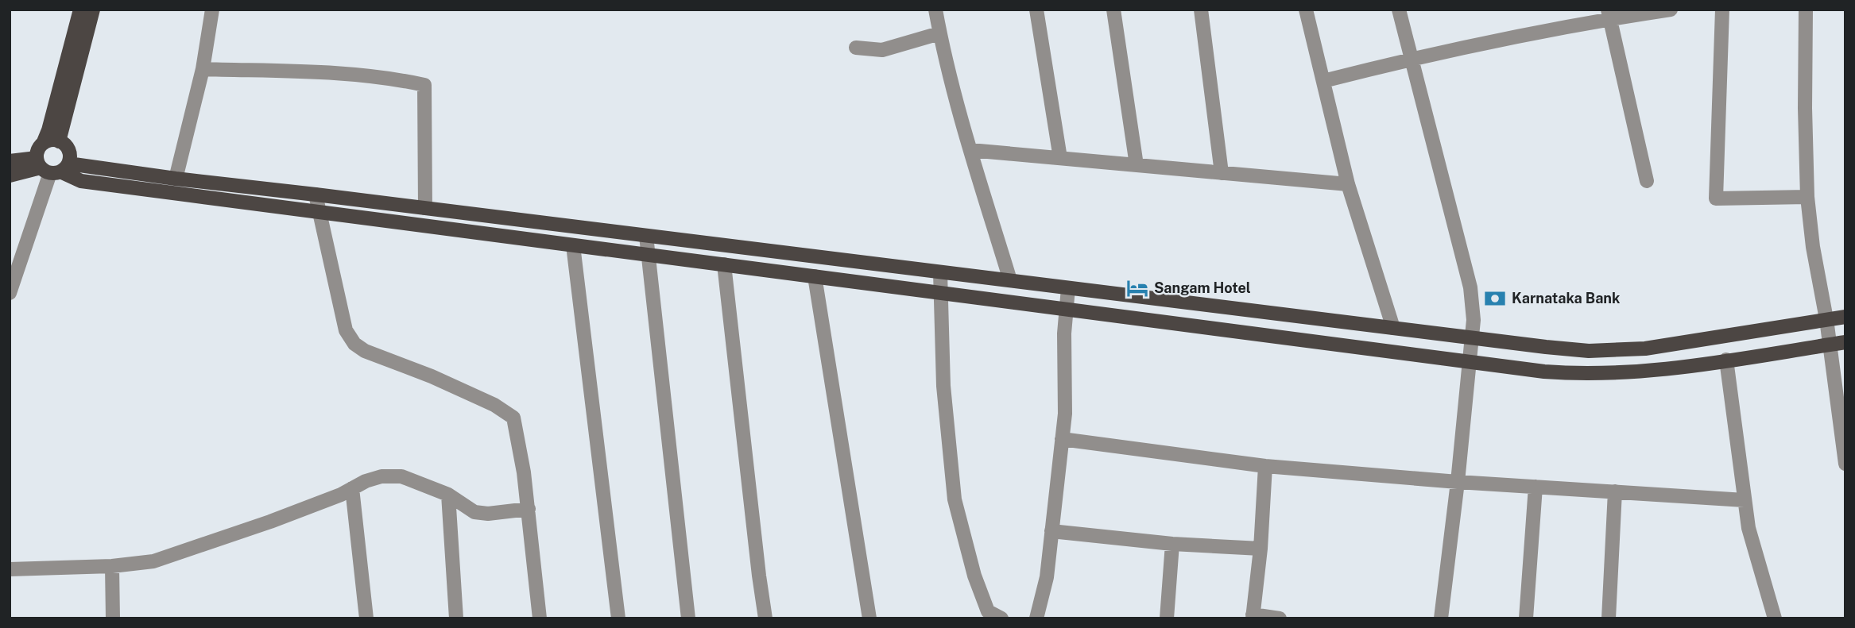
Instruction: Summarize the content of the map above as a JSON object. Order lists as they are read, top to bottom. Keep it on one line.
{"places":{"hotel":["Sangam Hotel"],"bank":["Karnataka Bank"]}}
